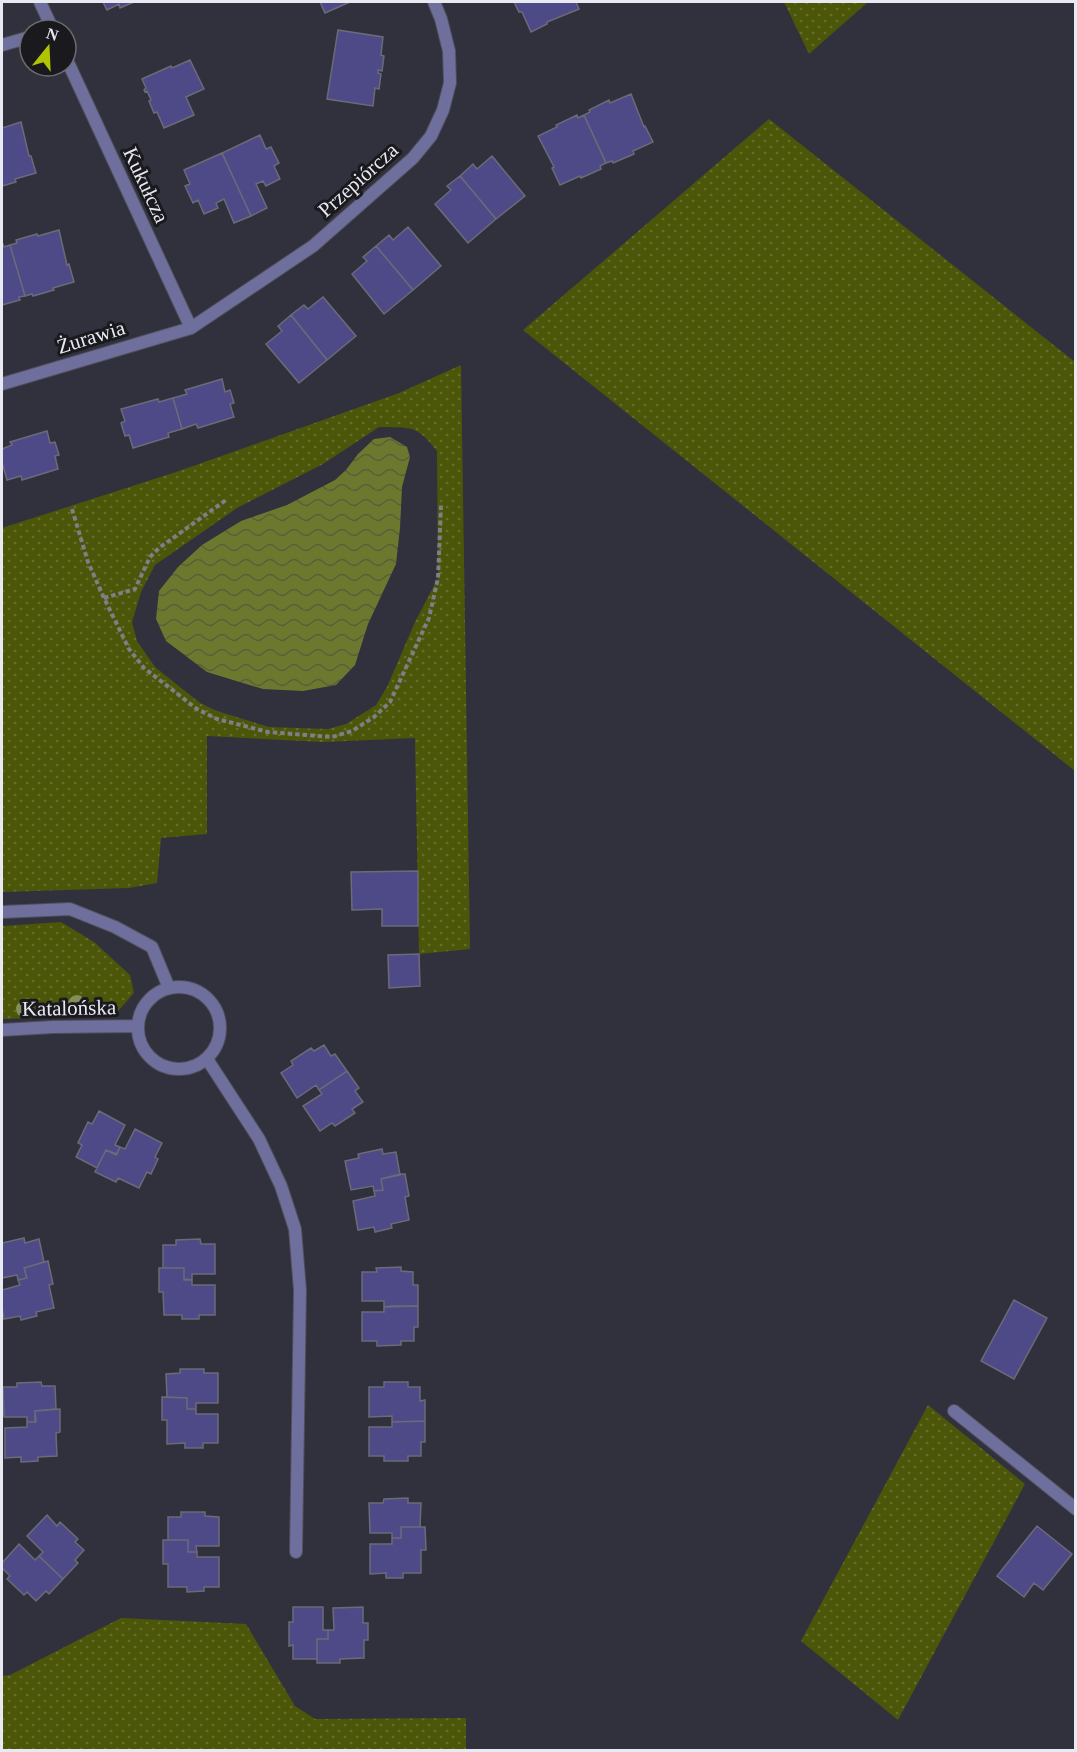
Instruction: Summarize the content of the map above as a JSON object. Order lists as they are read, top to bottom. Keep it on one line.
{"streets":{"street":["Przepiórcza","Kukułcza","Żurawia","Katalońska"]},"crossings":[["Przepiórcza","Kukułcza"],["Przepiórcza","Żurawia"],["Kukułcza","Żurawia"]],"north":"top"}
